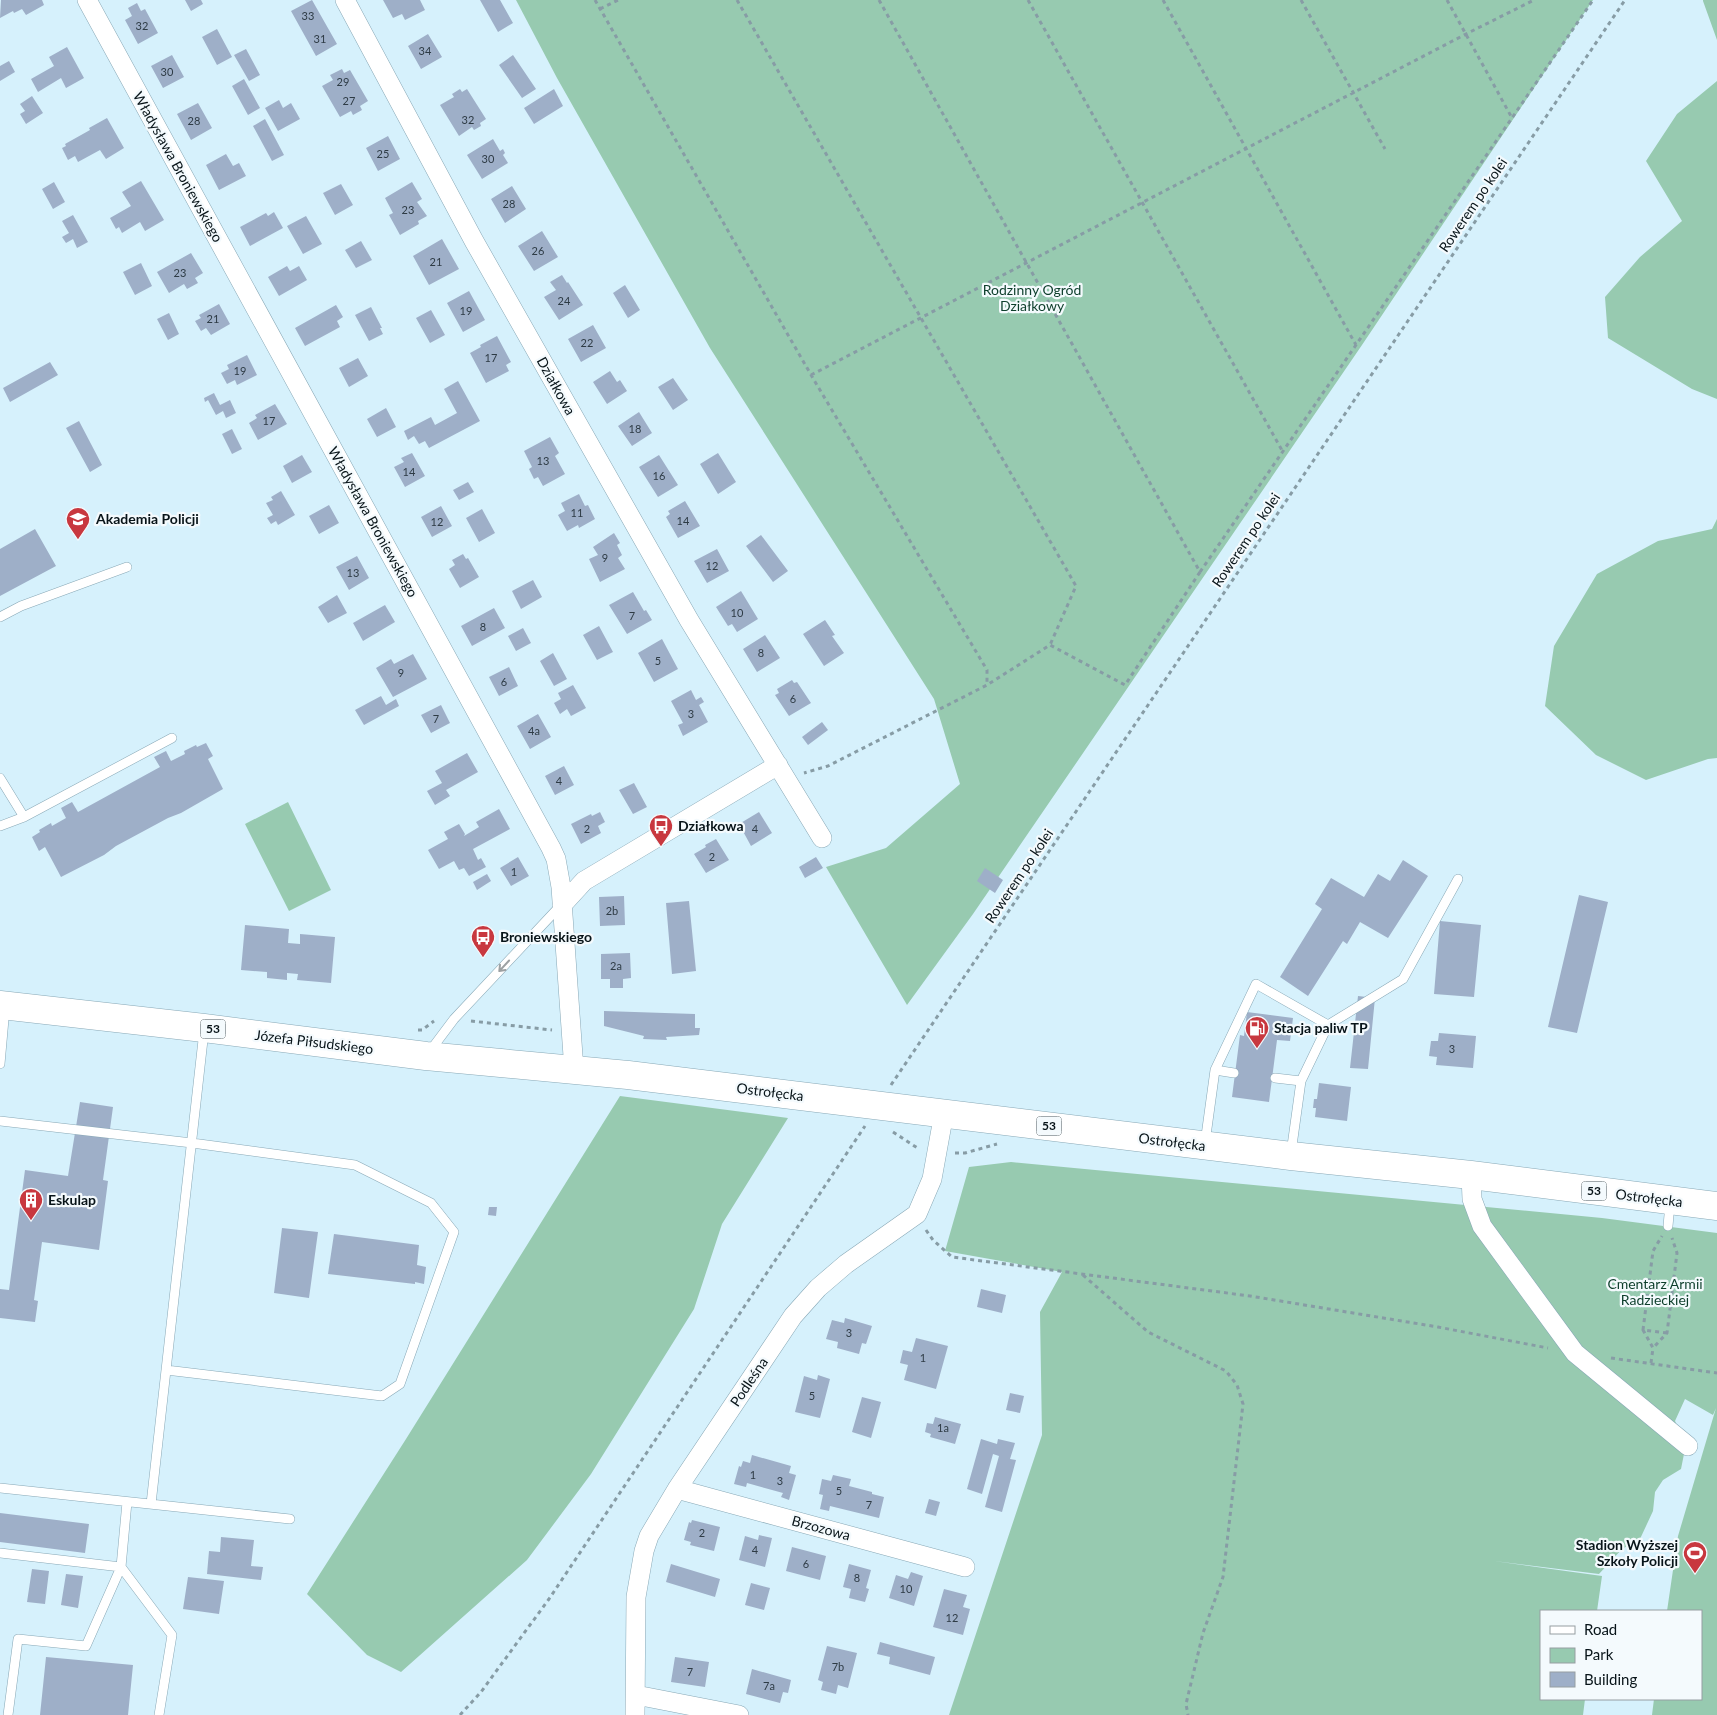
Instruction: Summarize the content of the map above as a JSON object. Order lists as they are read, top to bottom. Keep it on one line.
{"streets":{"main road":["53","Józefa Piłsudskiego","Ostrołęcka"],"street":["Władysława Broniewskiego","Działkowa","Podleśna","Brzozowa"],"path":["Rowerem po kolei"]},"crossings":[["Władysława Broniewskiego","Józefa Piłsudskiego"],["Józefa Piłsudskiego","Ostrołęcka"],["Podleśna","Brzozowa"]],"parks":["Rodzinny Ogród Działkowy","Cmentarz Armii Radzieckiej"],"places":{"school or university":["Akademia Policji"],"bus stop":["Działkowa","Broniewskiego"],"fuel station":["Stacja paliw TP"],"building":["Eskulap"],"sports":["Stadion Wyższej Szkoły Policji"]},"house_numbers":["33","32","31","34","30","29","27","32","28","25","30","28","23","26","21","23","24","19","21","22","17","19","17","18","13","14","16","11","14","12","9","12","13","10","7","8","8","5","9","6","6","3","7","4a","4","2","4","2","1","2b","2a","3","3","1","5","1a","1","3","5","7","2","4","6","8","10","12","7b","7","7a"],"legend":["Road","Park","Building"]}
